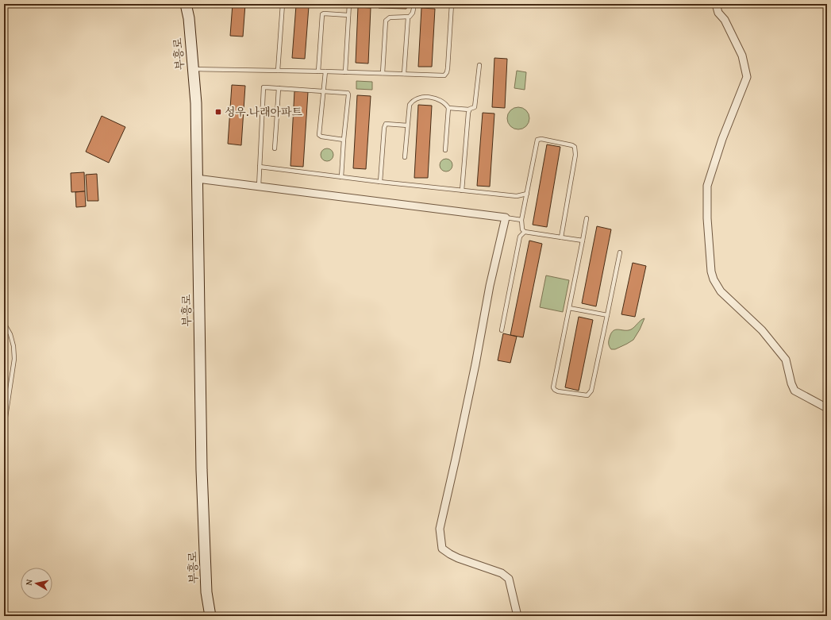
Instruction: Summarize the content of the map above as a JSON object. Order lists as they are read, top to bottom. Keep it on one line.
{"streets":{"main road":["부흥로"]},"places":{"transit":["성우.나래아파트"]},"north":"left"}
